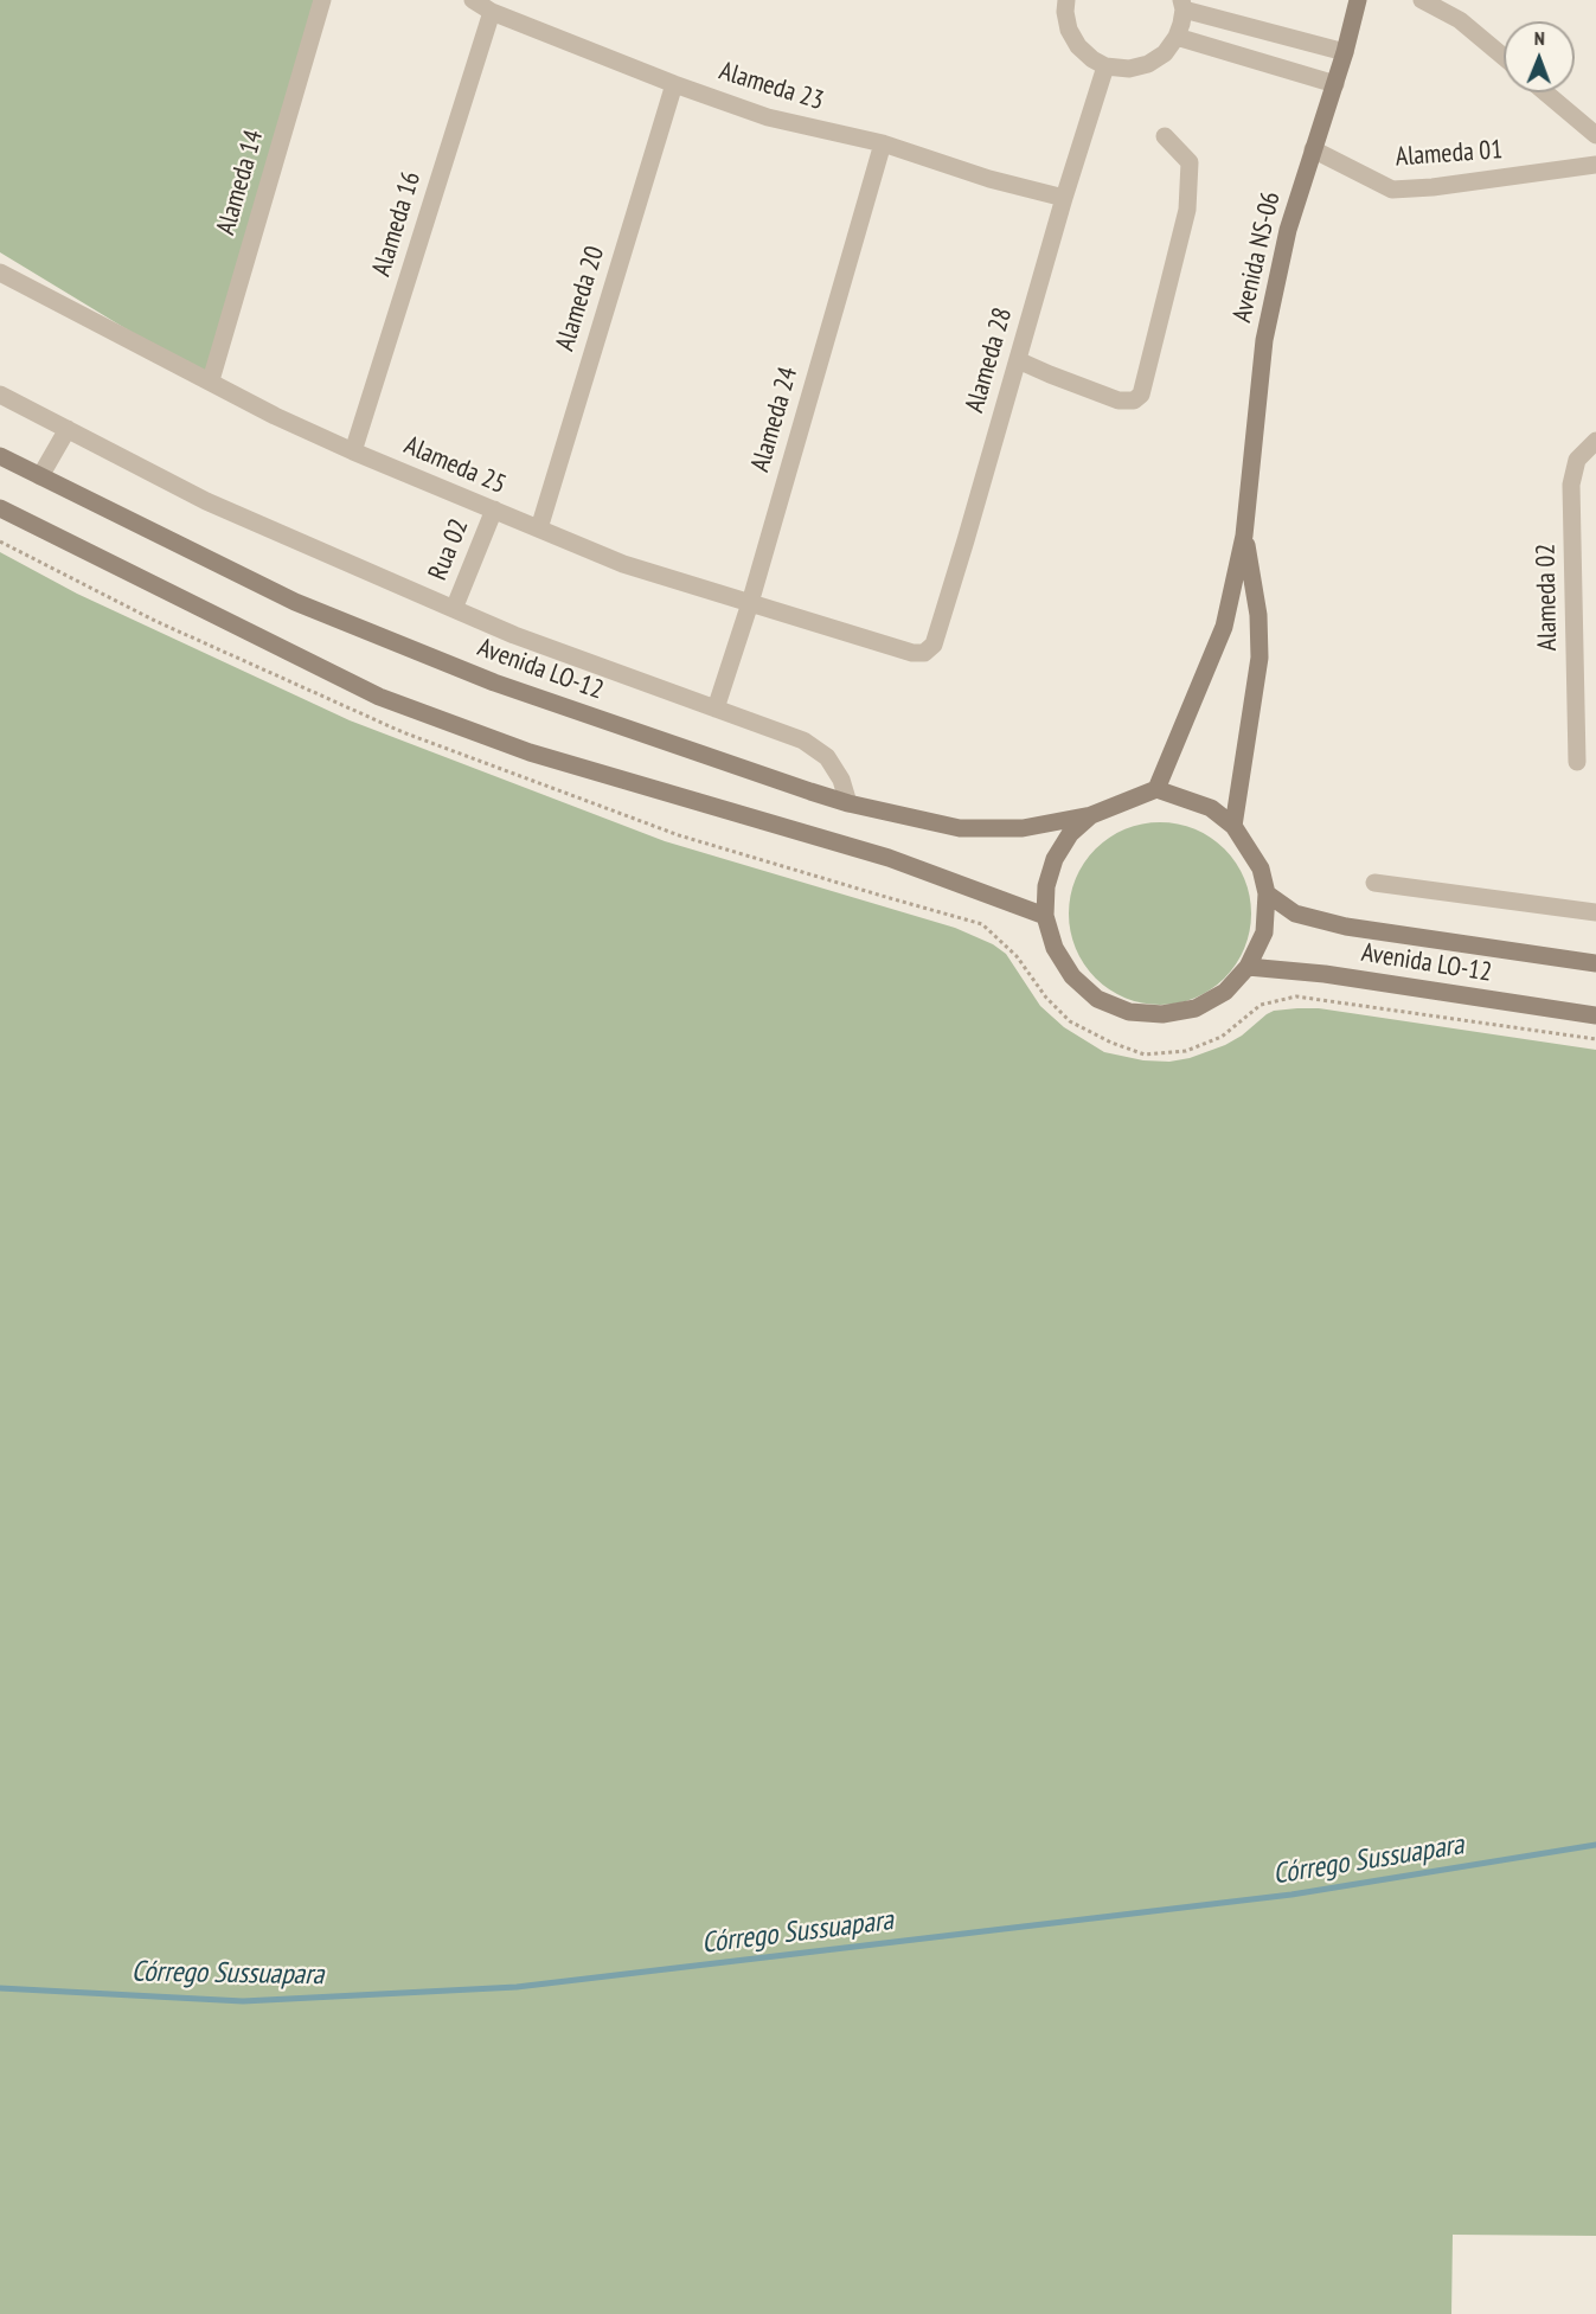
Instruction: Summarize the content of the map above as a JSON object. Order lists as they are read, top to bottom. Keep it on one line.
{"streets":{"street":["Alameda 23","Alameda 01","Alameda 14","Alameda 16","Avenida NS-06","Alameda 20","Alameda 28","Alameda 24","Alameda 25","Rua 02","Alameda 02","Avenida LO-12"]},"crossings":[["Alameda 23","Alameda 16"],["Alameda 23","Alameda 20"],["Alameda 23","Alameda 28"],["Alameda 23","Alameda 24"],["Alameda 01","Avenida NS-06"],["Alameda 14","Alameda 25"],["Alameda 16","Alameda 25"],["Avenida NS-06","Avenida LO-12"],["Alameda 20","Alameda 25"],["Alameda 28","Alameda 25"],["Alameda 24","Alameda 25"],["Alameda 25","Rua 02"]],"water":["Córrego Sussuapara"],"north":"top"}
